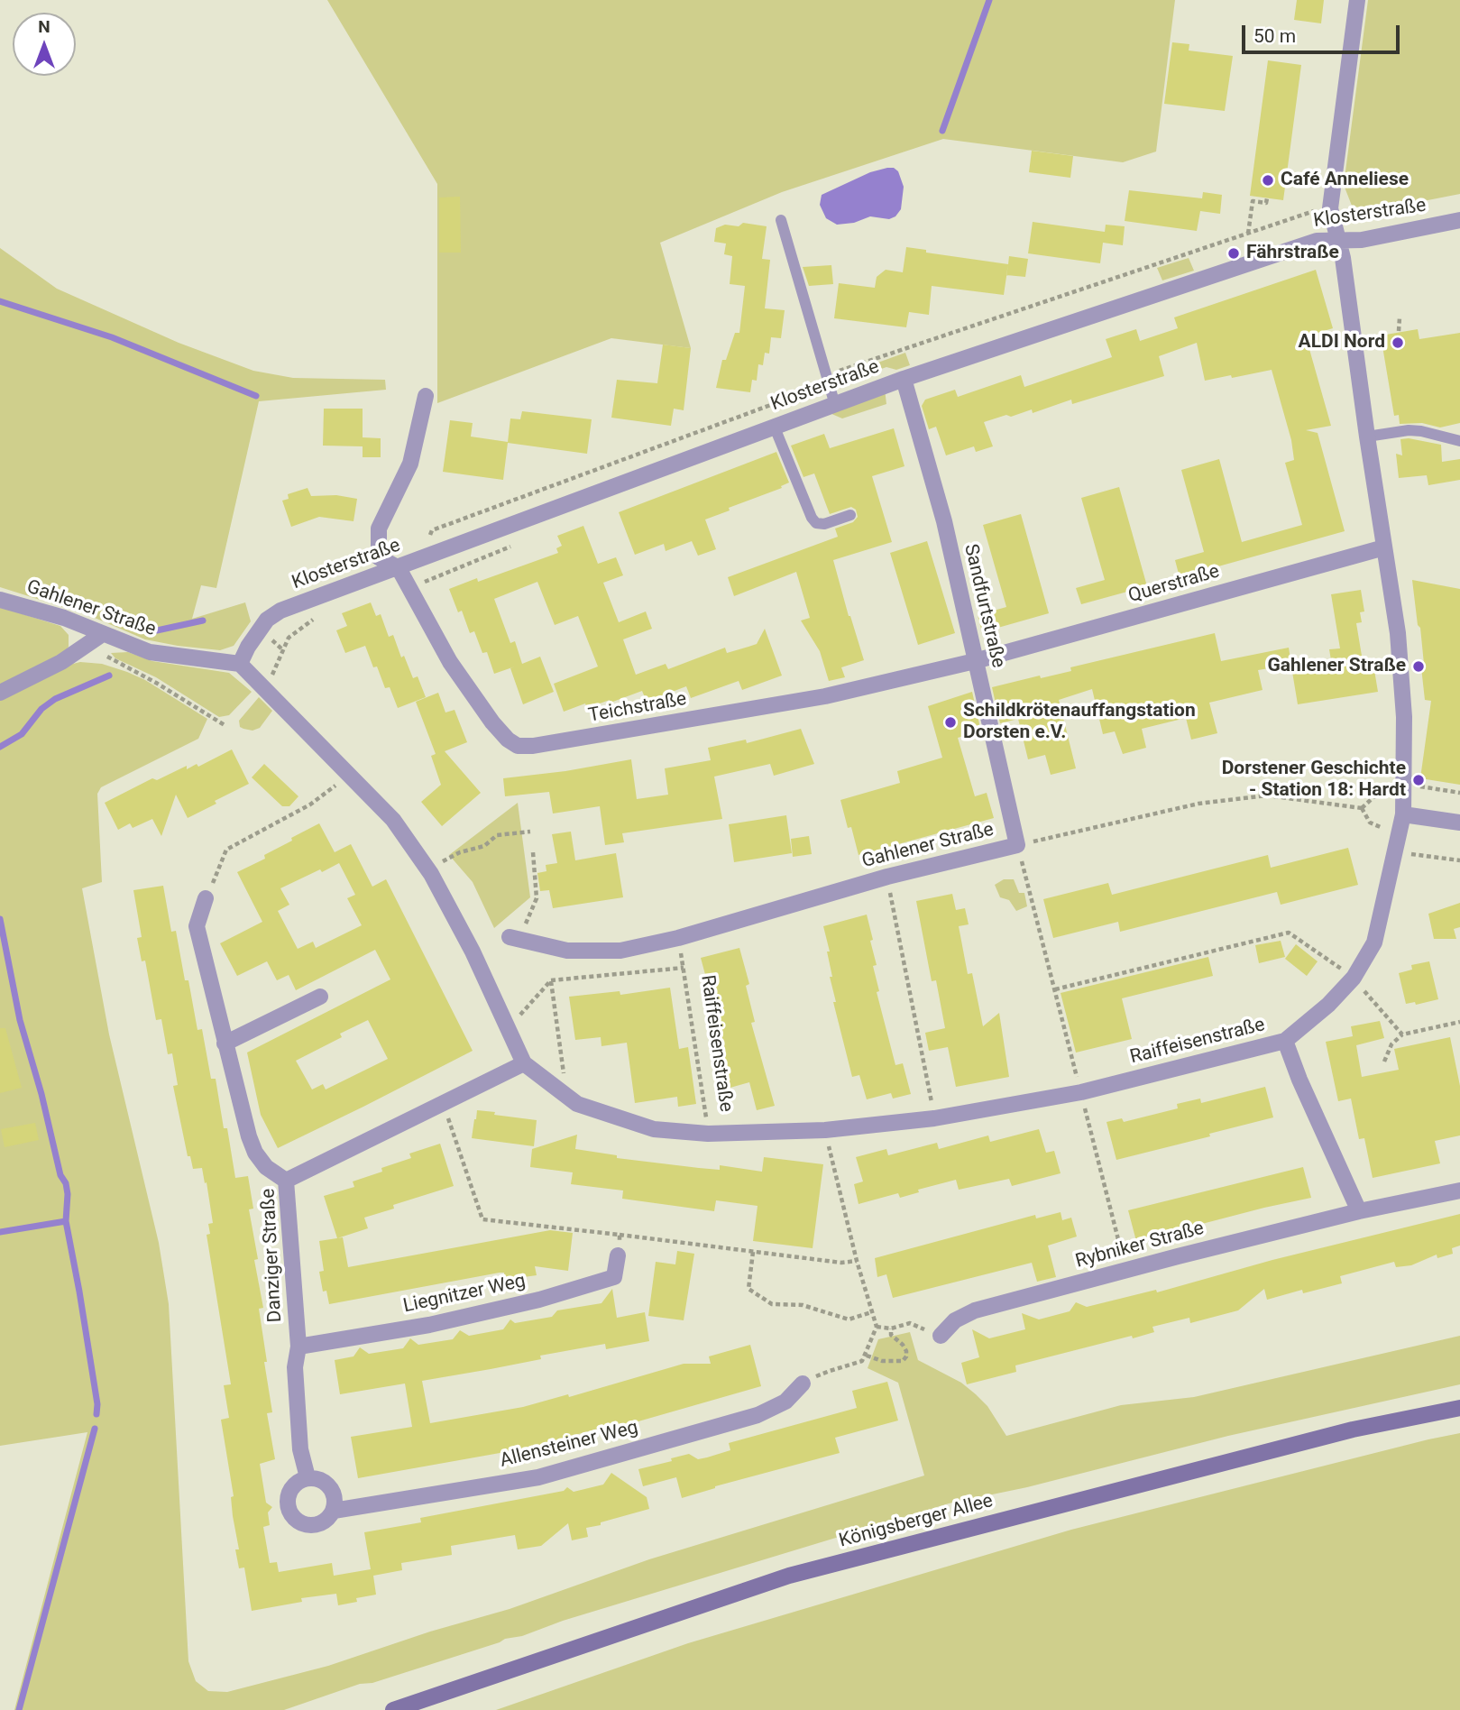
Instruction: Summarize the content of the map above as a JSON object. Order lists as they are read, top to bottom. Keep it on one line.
{"streets":{"main road":["Königsberger Allee"],"street":["Klosterstraße","Querstraße","Sandfurtstraße","Gahlener Straße","Teichstraße","Raiffeisenstraße","Rybniker Straße","Danziger Straße","Liegnitzer Weg","Allensteiner Weg"]},"crossings":[["Klosterstraße","Sandfurtstraße"],["Klosterstraße","Gahlener Straße"],["Klosterstraße","Teichstraße"],["Querstraße","Sandfurtstraße"],["Querstraße","Teichstraße"],["Sandfurtstraße","Gahlener Straße"],["Sandfurtstraße","Teichstraße"],["Raiffeisenstraße","Danziger Straße"],["Danziger Straße","Liegnitzer Weg"],["Danziger Straße","Allensteiner Weg"]],"places":["Café Anneliese","Fährstraße","ALDI Nord","Gahlener Straße","Schildkrötenauffangstation Dorsten e.V.","Dorstener Geschichte - Station 18: Hardt"],"scale_bar":"50 m","north":"top"}
